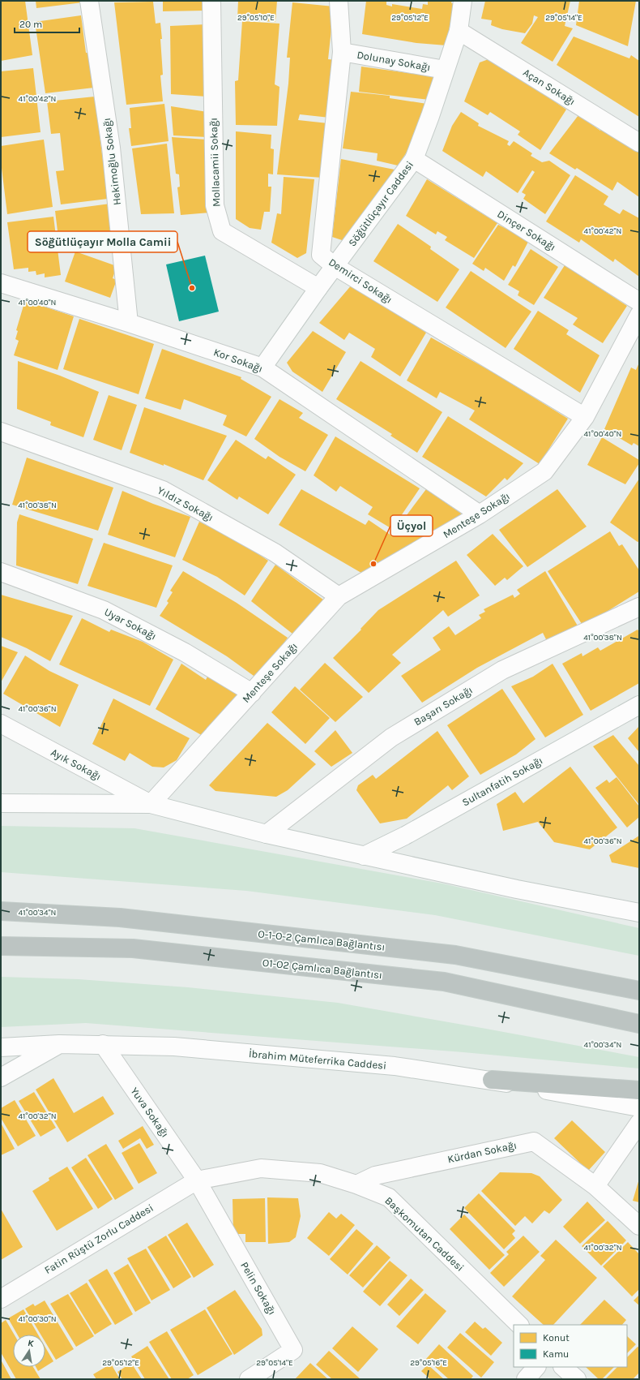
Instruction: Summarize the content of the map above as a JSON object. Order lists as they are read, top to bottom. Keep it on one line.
{"streets":{"highway":["O-1-O-2 Çamlıca Bağlantısı","O1-O2 Çamlıca Bağlantısı"],"street":["Dolunay Sokağı","Açan Sokağı","Hekimoğlu Sokağı","Mollacamii Sokağı","Söğütlüçayır Caddesi","Dinçer Sokağı","Demirci Sokağı","Kor Sokağı","Yıldız Sokağı","Menteşe Sokağı","Uyar Sokağı","Başarı Sokağı","Ayık Sokağı","Sultanfatih Sokağı","İbrahim Müteferrika Caddesi","Yuva Sokağı","Kürdan Sokağı","Başkomutan Caddesi","Fatin Rüştü Zorlu Caddesi","Pelin Sokağı"]},"crossings":[["Dolunay Sokağı","Söğütlüçayır Caddesi"],["Dolunay Sokağı","Demirci Sokağı"],["Açan Sokağı","Söğütlüçayır Caddesi"],["Hekimoğlu Sokağı","Kor Sokağı"],["Mollacamii Sokağı","Söğütlüçayır Caddesi"],["Söğütlüçayır Caddesi","Dinçer Sokağı"],["Söğütlüçayır Caddesi","Demirci Sokağı"],["Söğütlüçayır Caddesi","Kor Sokağı"],["Demirci Sokağı","Menteşe Sokağı"],["Kor Sokağı","Menteşe Sokağı"],["Yıldız Sokağı","Menteşe Sokağı"],["Menteşe Sokağı","Uyar Sokağı"],["Menteşe Sokağı","Ayık Sokağı"],["İbrahim Müteferrika Caddesi","Yuva Sokağı"],["Yuva Sokağı","Başkomutan Caddesi"],["Yuva Sokağı","Fatin Rüştü Zorlu Caddesi"],["Yuva Sokağı","Pelin Sokağı"],["Kürdan Sokağı","Başkomutan Caddesi"],["Başkomutan Caddesi","Fatin Rüştü Zorlu Caddesi"],["Başkomutan Caddesi","Pelin Sokağı"],["Fatin Rüştü Zorlu Caddesi","Pelin Sokağı"]],"places":["Söğütlüçayır Molla Camii","Üçyol"],"legend":["Konut","Kamu"],"scale_bar":"20 m","north":"top","coordinates":["29°05'10\"E","29°05'12\"E","29°05'14\"E","41°00'42\"N","41°00'40\"N","41°00'38\"N","41°00'36\"N","41°00'34\"N","41°00'32\"N","41°00'30\"N","29°05'16\"E"]}
